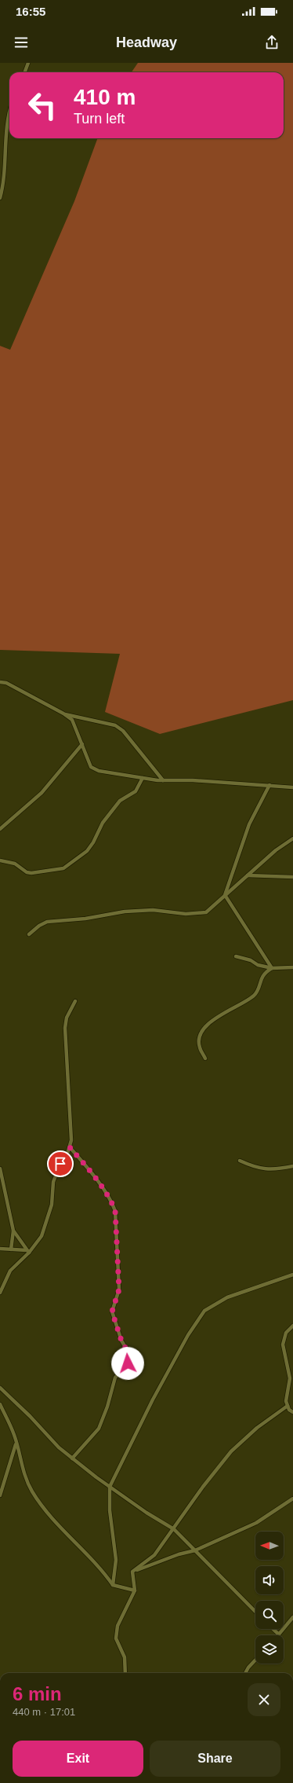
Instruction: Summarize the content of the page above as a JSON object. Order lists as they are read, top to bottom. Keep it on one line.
{"north":"left","page":{"status":"16:55","header":"Headway","turn":["410 m","Turn left"],"heading":["6 min","440 m · 17:01"],"buttons":["Exit","Share"]}}
